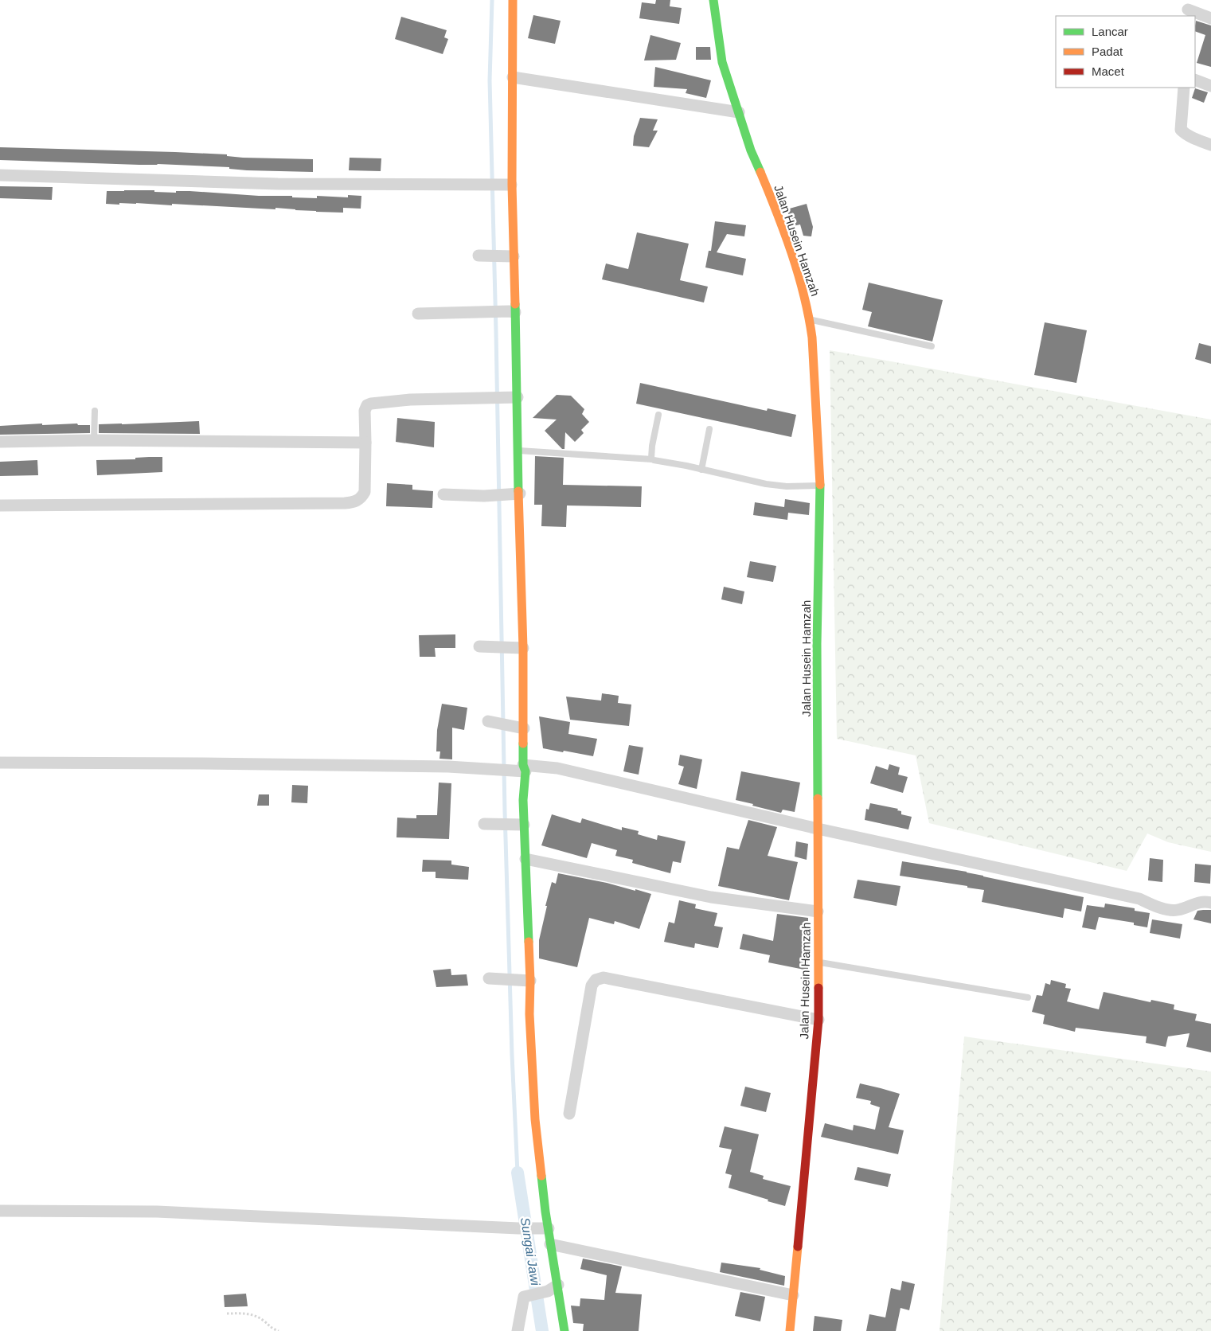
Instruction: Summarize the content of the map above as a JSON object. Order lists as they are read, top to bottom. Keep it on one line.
{"streets":{"street":["Jalan Husein Hamzah"]},"water":["Sungai Jawi"],"legend":["Lancar","Padat","Macet"]}
